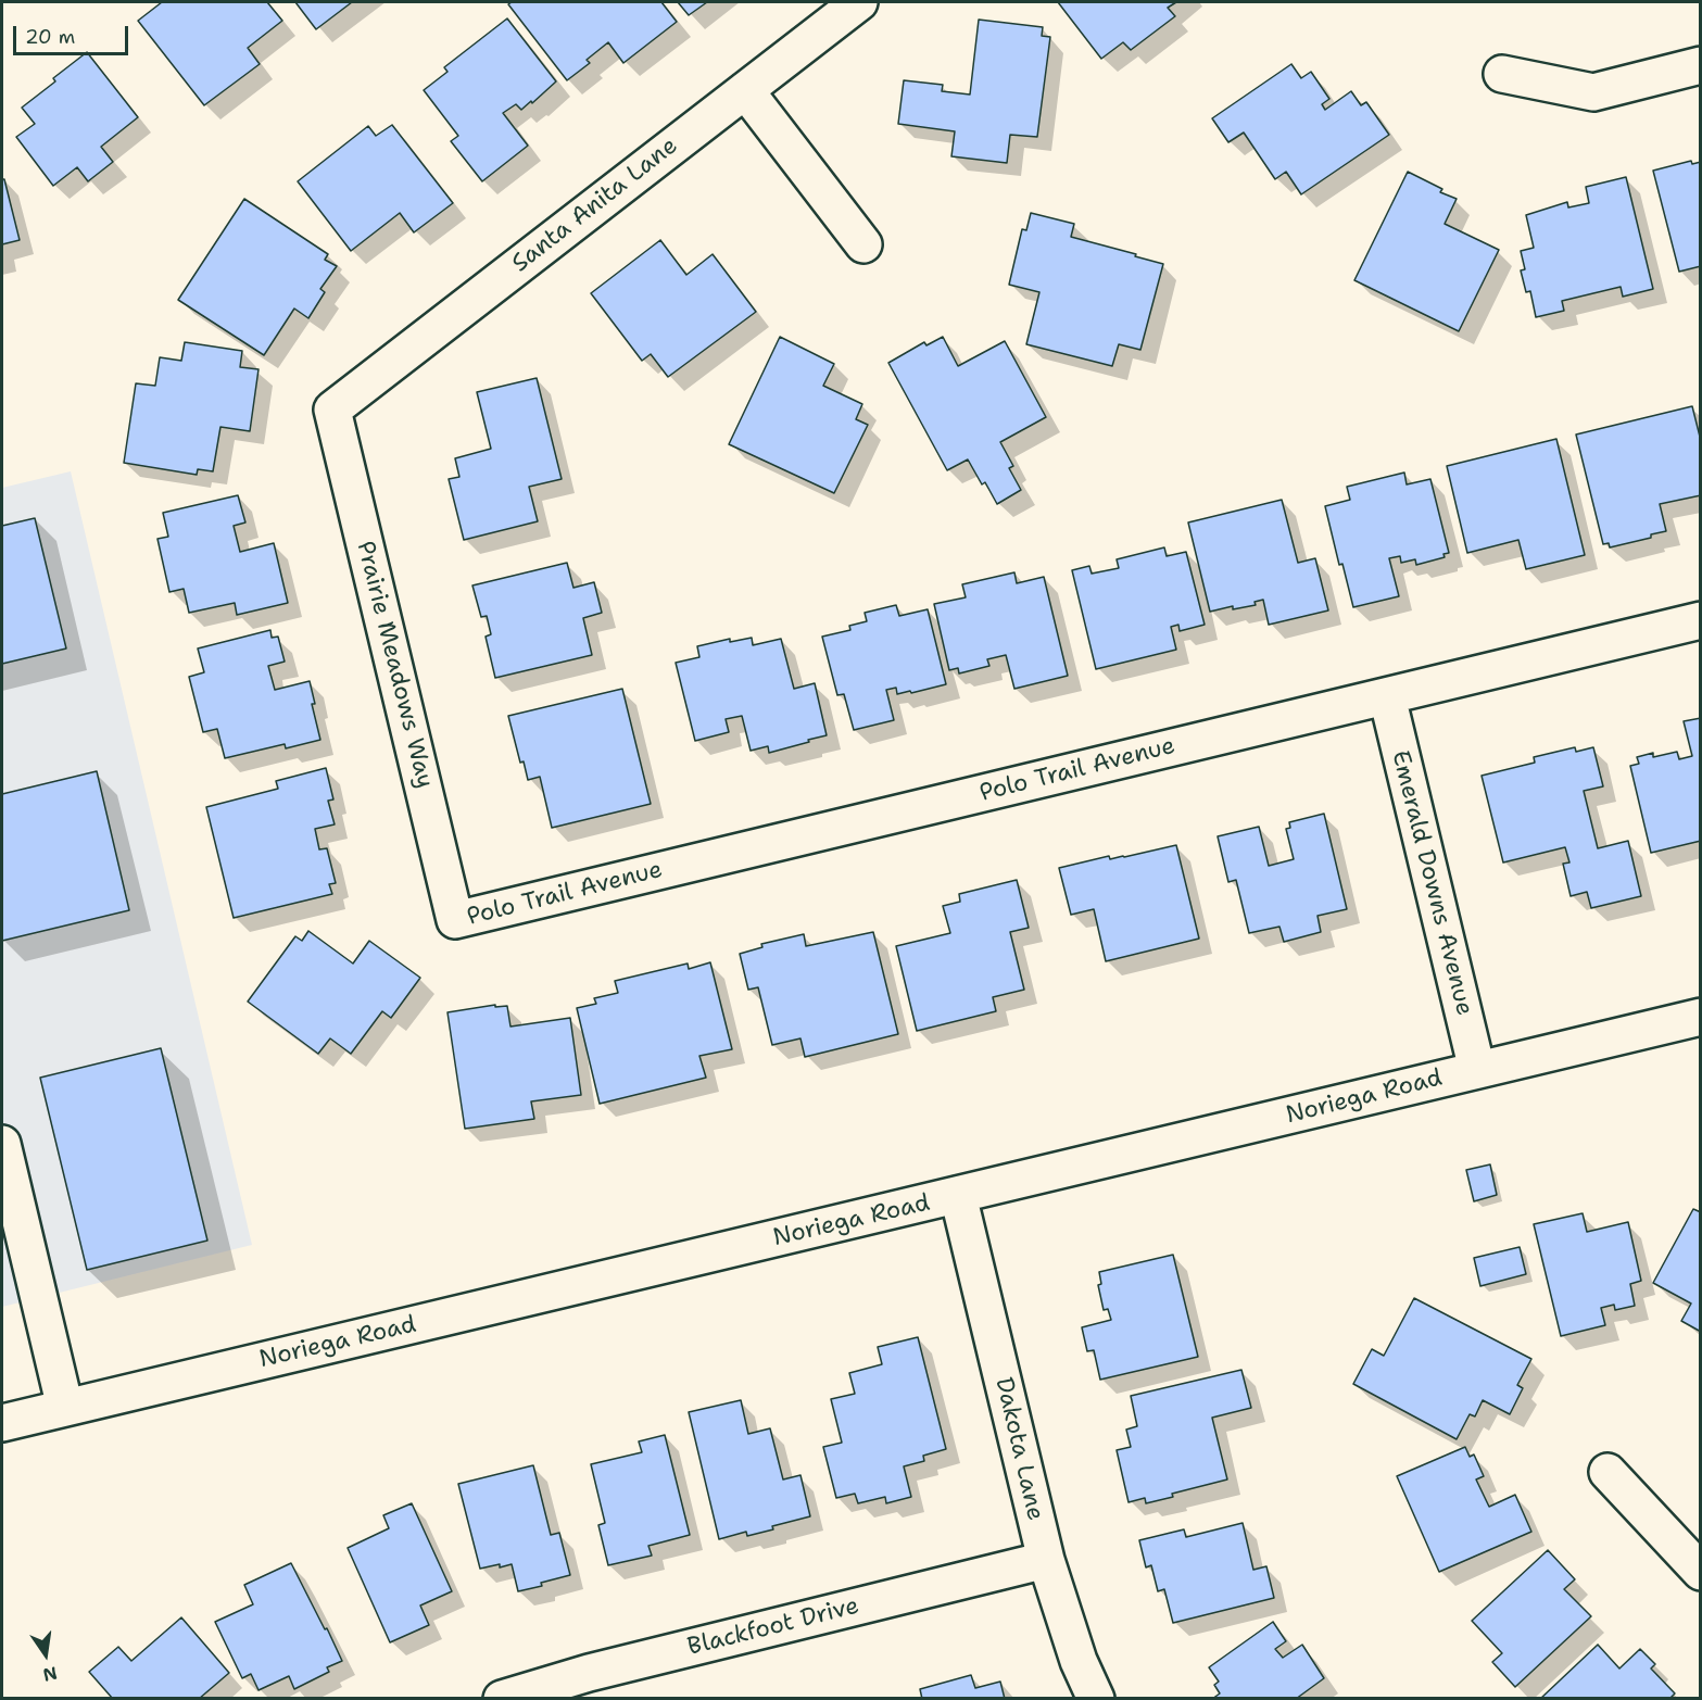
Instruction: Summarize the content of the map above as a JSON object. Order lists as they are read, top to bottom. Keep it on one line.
{"streets":{"street":["Santa Anita Lane","Prairie Meadows Way","Polo Trail Avenue","Emerald Downs Avenue","Noriega Road","Dakota Lane","Blackfoot Drive"]},"crossings":[["Santa Anita Lane","Prairie Meadows Way"],["Prairie Meadows Way","Polo Trail Avenue"],["Polo Trail Avenue","Emerald Downs Avenue"],["Emerald Downs Avenue","Noriega Road"],["Noriega Road","Dakota Lane"],["Dakota Lane","Blackfoot Drive"]],"scale_bar":"20 m","north":"bottom"}
